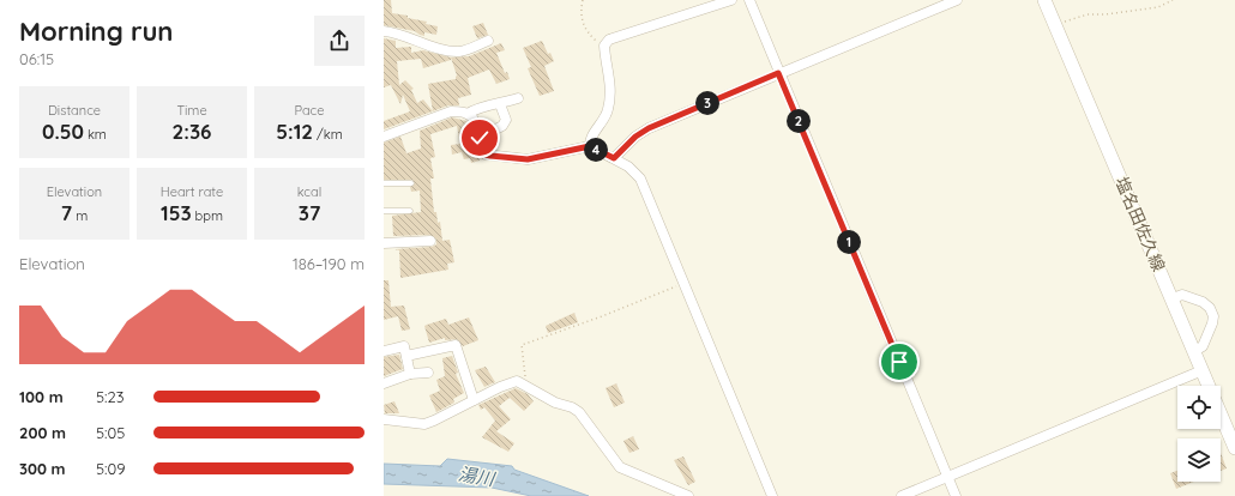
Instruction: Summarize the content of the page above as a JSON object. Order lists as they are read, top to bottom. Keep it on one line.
{"streets":{"main road":["塩名田佐久線"]},"water":["湯川"],"page":{"heading":["Morning run","06:15"],"stats":[["Distance","0.50 km"],["Time","2:36"],["Pace","5:12 /km"],["Elevation","7 m"],["Heart rate","153 bpm"],["kcal","37"]],"pins":["3","2","4","1"],"chart":["Elevation","186–190 m"],"list":[{"name":"100 m","note":"5:23"},{"name":"200 m","note":"5:05"},{"name":"300 m","note":"5:09"}]}}
